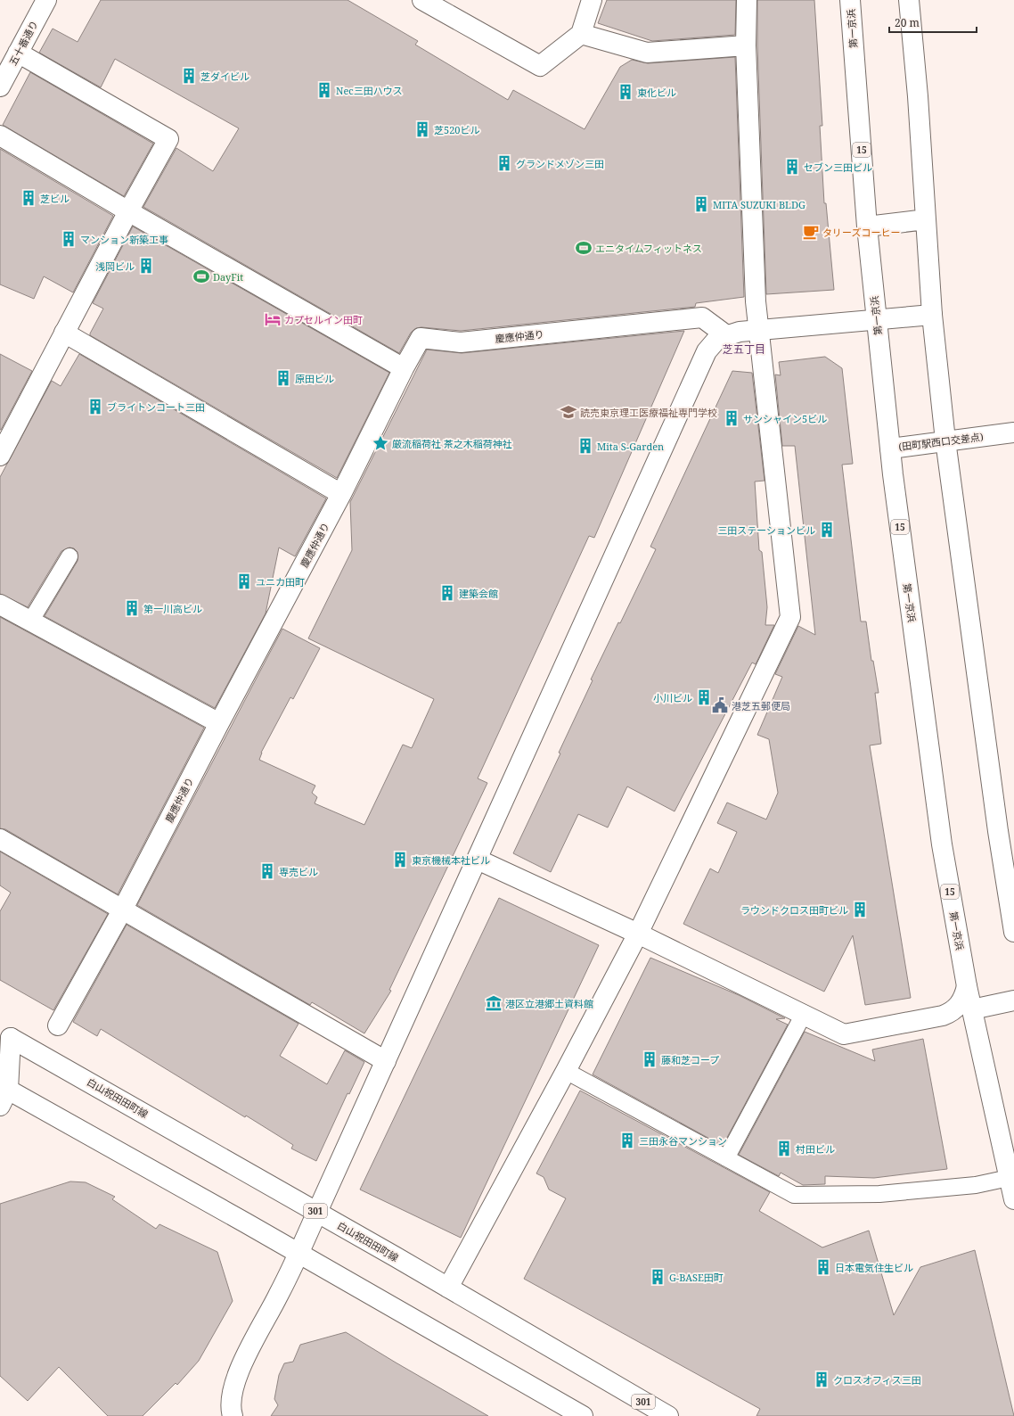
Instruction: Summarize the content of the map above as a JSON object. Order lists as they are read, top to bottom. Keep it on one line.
{"streets":{"main road":["第一京浜","五十番通り","15","慶應仲通り","(田町駅西口交差点)","白山祝田田町線","301"]},"crossings":[["第一京浜","(田町駅西口交差点)"]],"districts":["芝五丁目"],"places":{"building":["芝ダイビル","Nec三田ハウス","東化ビル","芝520ビル","グランドメゾン三田","セブン三田ビル","芝ビル","MITA SUZUKI BLDG","マンション新築工事","浅岡ビル","原田ビル","ブライトンコート三田","サンシャイン5ビル","Mita S-Garden","三田ステーションビル","ユニカ田町","建築会館","第一川高ビル","小川ビル","東京機械本社ビル","専売ビル","ラウンドクロス田町ビル","藤和芝コープ","三田永谷マンション","村田ビル","日本電気住生ビル","G-BASE田町","クロスオフィス三田"],"cafe":["タリーズコーヒー"],"sports":["エニタイムフィットネス","DayFit"],"hotel":["カプセルイン田町"],"school or university":["読売東京理工医療福祉専門学校"],"place":["厳流稲荷社 茶之木稲荷神社"],"public building":["港芝五郵便局"],"museum":["港区立港郷土資料館"]},"scale_bar":"20 m"}
